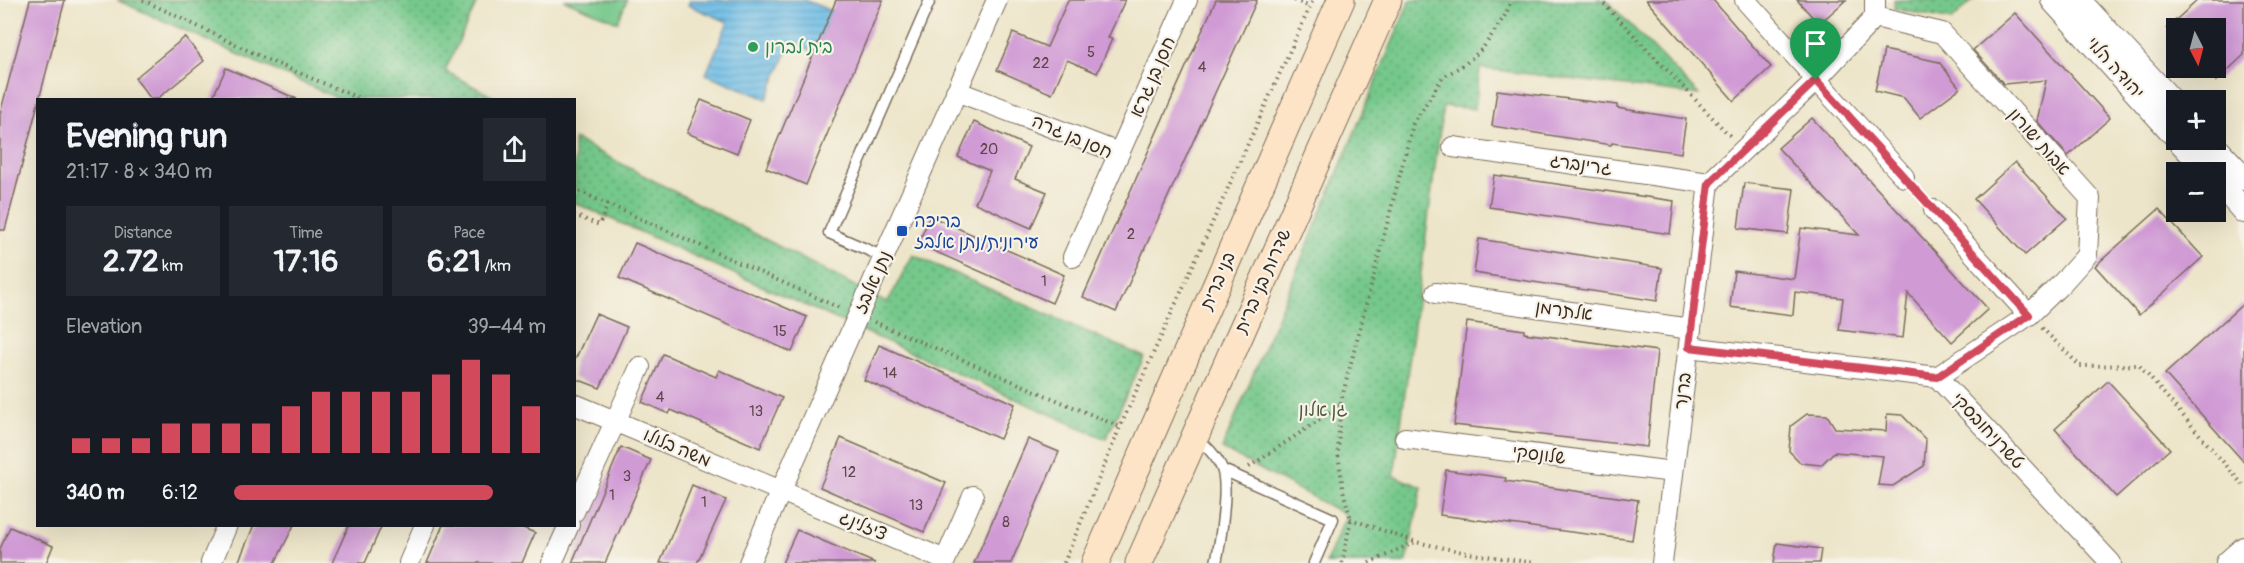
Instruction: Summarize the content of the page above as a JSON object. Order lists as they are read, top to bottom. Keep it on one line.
{"streets":{"main road":["בני ברית","שדרות בני ברית"],"street":["יהודה הלוי","חסן בן גרא","חסן בן גרה","אבות ישורון","גרינברג","נתן אלבז","אלתרמן","ברנר","טשרניחובסקי","משה בלולו","שלונסקי","ציזלינג"]},"crossings":[["חסן בן גרא","חסן בן גרה"],["חסן בן גרה","נתן אלבז"],["אבות ישורון","גרינברג"],["אבות ישורון","ברנר"],["אבות ישורון","טשרניחובסקי"],["גרינברג","ברנר"],["נתן אלבז","משה בלולו"],["נתן אלבז","ציזלינג"],["אלתרמן","ברנר"],["אלתרמן","טשרניחובסקי"],["ברנר","טשרניחובסקי"],["ברנר","שלונסקי"],["משה בלולו","ציזלינג"]],"parks":["גן אלון"],"places":{"other":["בית לברון"],"transit":["בריכה עירונית/נתן אלבז"]},"house_numbers":["5","22","4","20","2","1","15","14","4","13","12","3","1","1","13","8"],"north":"bottom","page":{"map_buttons":["+","−"],"heading":["Evening run","21:17 · 8 × 340 m"],"stats":[["Distance","2.72 km"],["Time","17:16"],["Pace","6:21 /km"]],"chart":["Elevation","39–44 m"],"list":[{"name":"340 m","note":"6:12"}]}}
